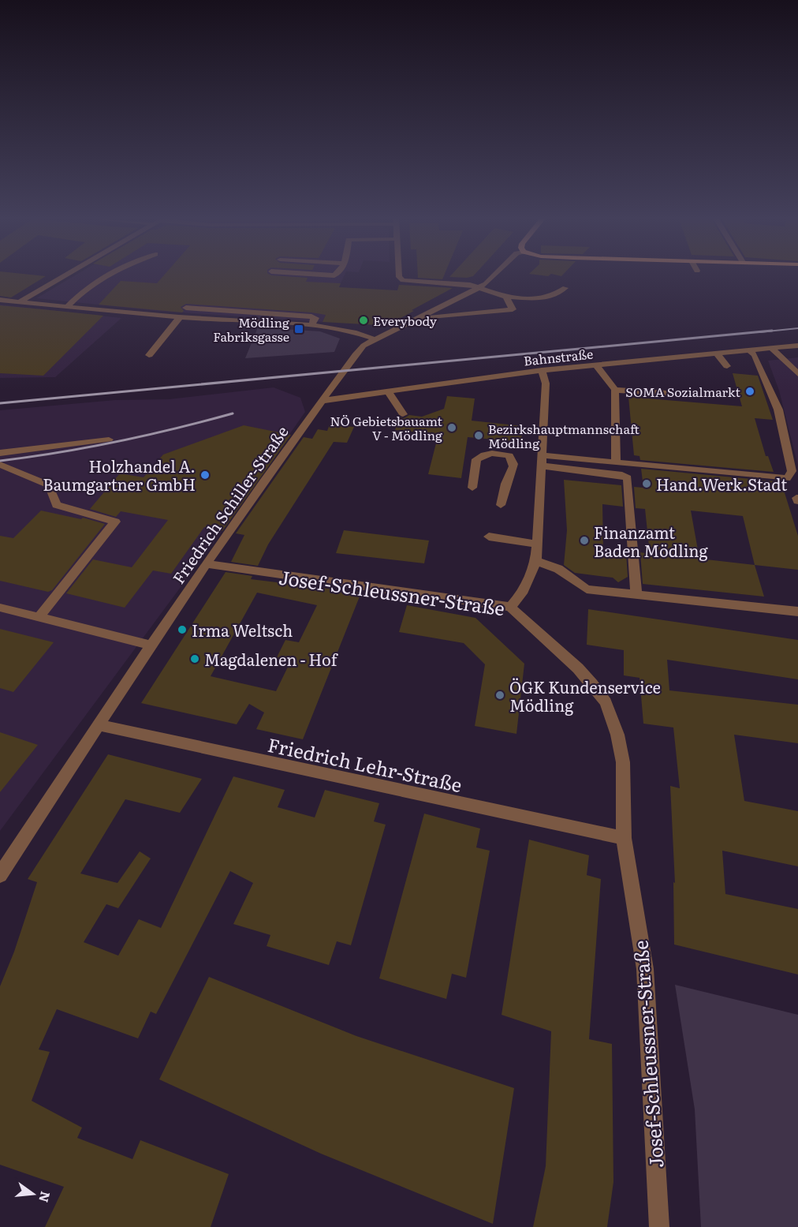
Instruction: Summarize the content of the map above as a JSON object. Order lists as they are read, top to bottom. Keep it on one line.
{"streets":{"street":["Bahnstraße","Friedrich Schiller-Straße","Josef-Schleussner-Straße","Friedrich Lehr-Straße"]},"crossings":[["Bahnstraße","Friedrich Schiller-Straße"],["Friedrich Schiller-Straße","Josef-Schleussner-Straße"],["Friedrich Schiller-Straße","Friedrich Lehr-Straße"],["Josef-Schleussner-Straße","Friedrich Lehr-Straße"]],"places":{"other":["Everybody","SOMA Sozialmarkt","NÖ Gebietsbauamt V - Mödling","Bezirkshauptmannschaft Mödling","Holzhandel A. Baumgartner GmbH","Hand.Werk.Stadt","Finanzamt Baden Mödling","Irma Weltsch","Magdalenen - Hof","ÖGK Kundenservice Mödling"],"transit":["Mödling Fabriksgasse"]},"north":"right"}
